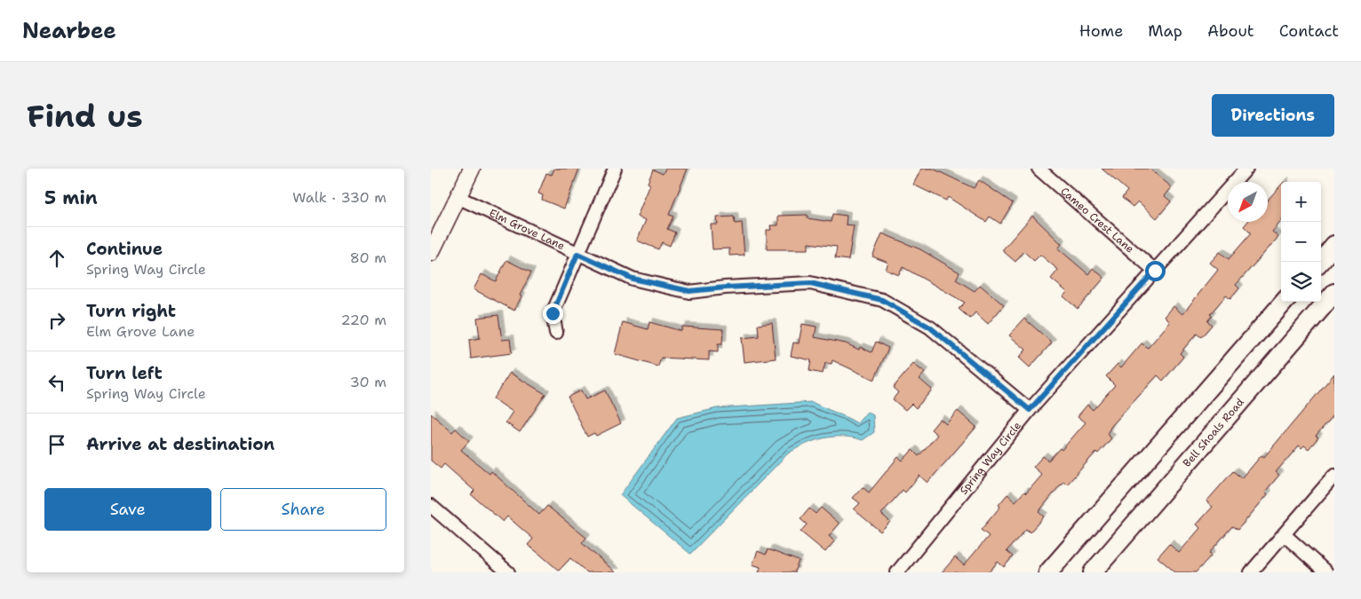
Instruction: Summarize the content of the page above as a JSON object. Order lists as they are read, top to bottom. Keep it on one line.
{"streets":{"main road":["Bell Shoals Road"],"street":["Cameo Crest Lane","Elm Grove Lane","Spring Way Circle"]},"crossings":[["Cameo Crest Lane","Spring Way Circle"],["Elm Grove Lane","Spring Way Circle"]],"north":"bottom left","page":{"header":"Nearbee","nav":["Home","Map","About","Contact"],"buttons":["Directions",["Save","Share"]],"title":"Find us","heading":["5 min","Walk · 330 m"],"map_buttons":["+","−"],"list":[["Continue","Spring Way Circle","80 m"],["Turn right","Elm Grove Lane","220 m"],["Turn left","Spring Way Circle","30 m"],"Arrive at destination"]}}
